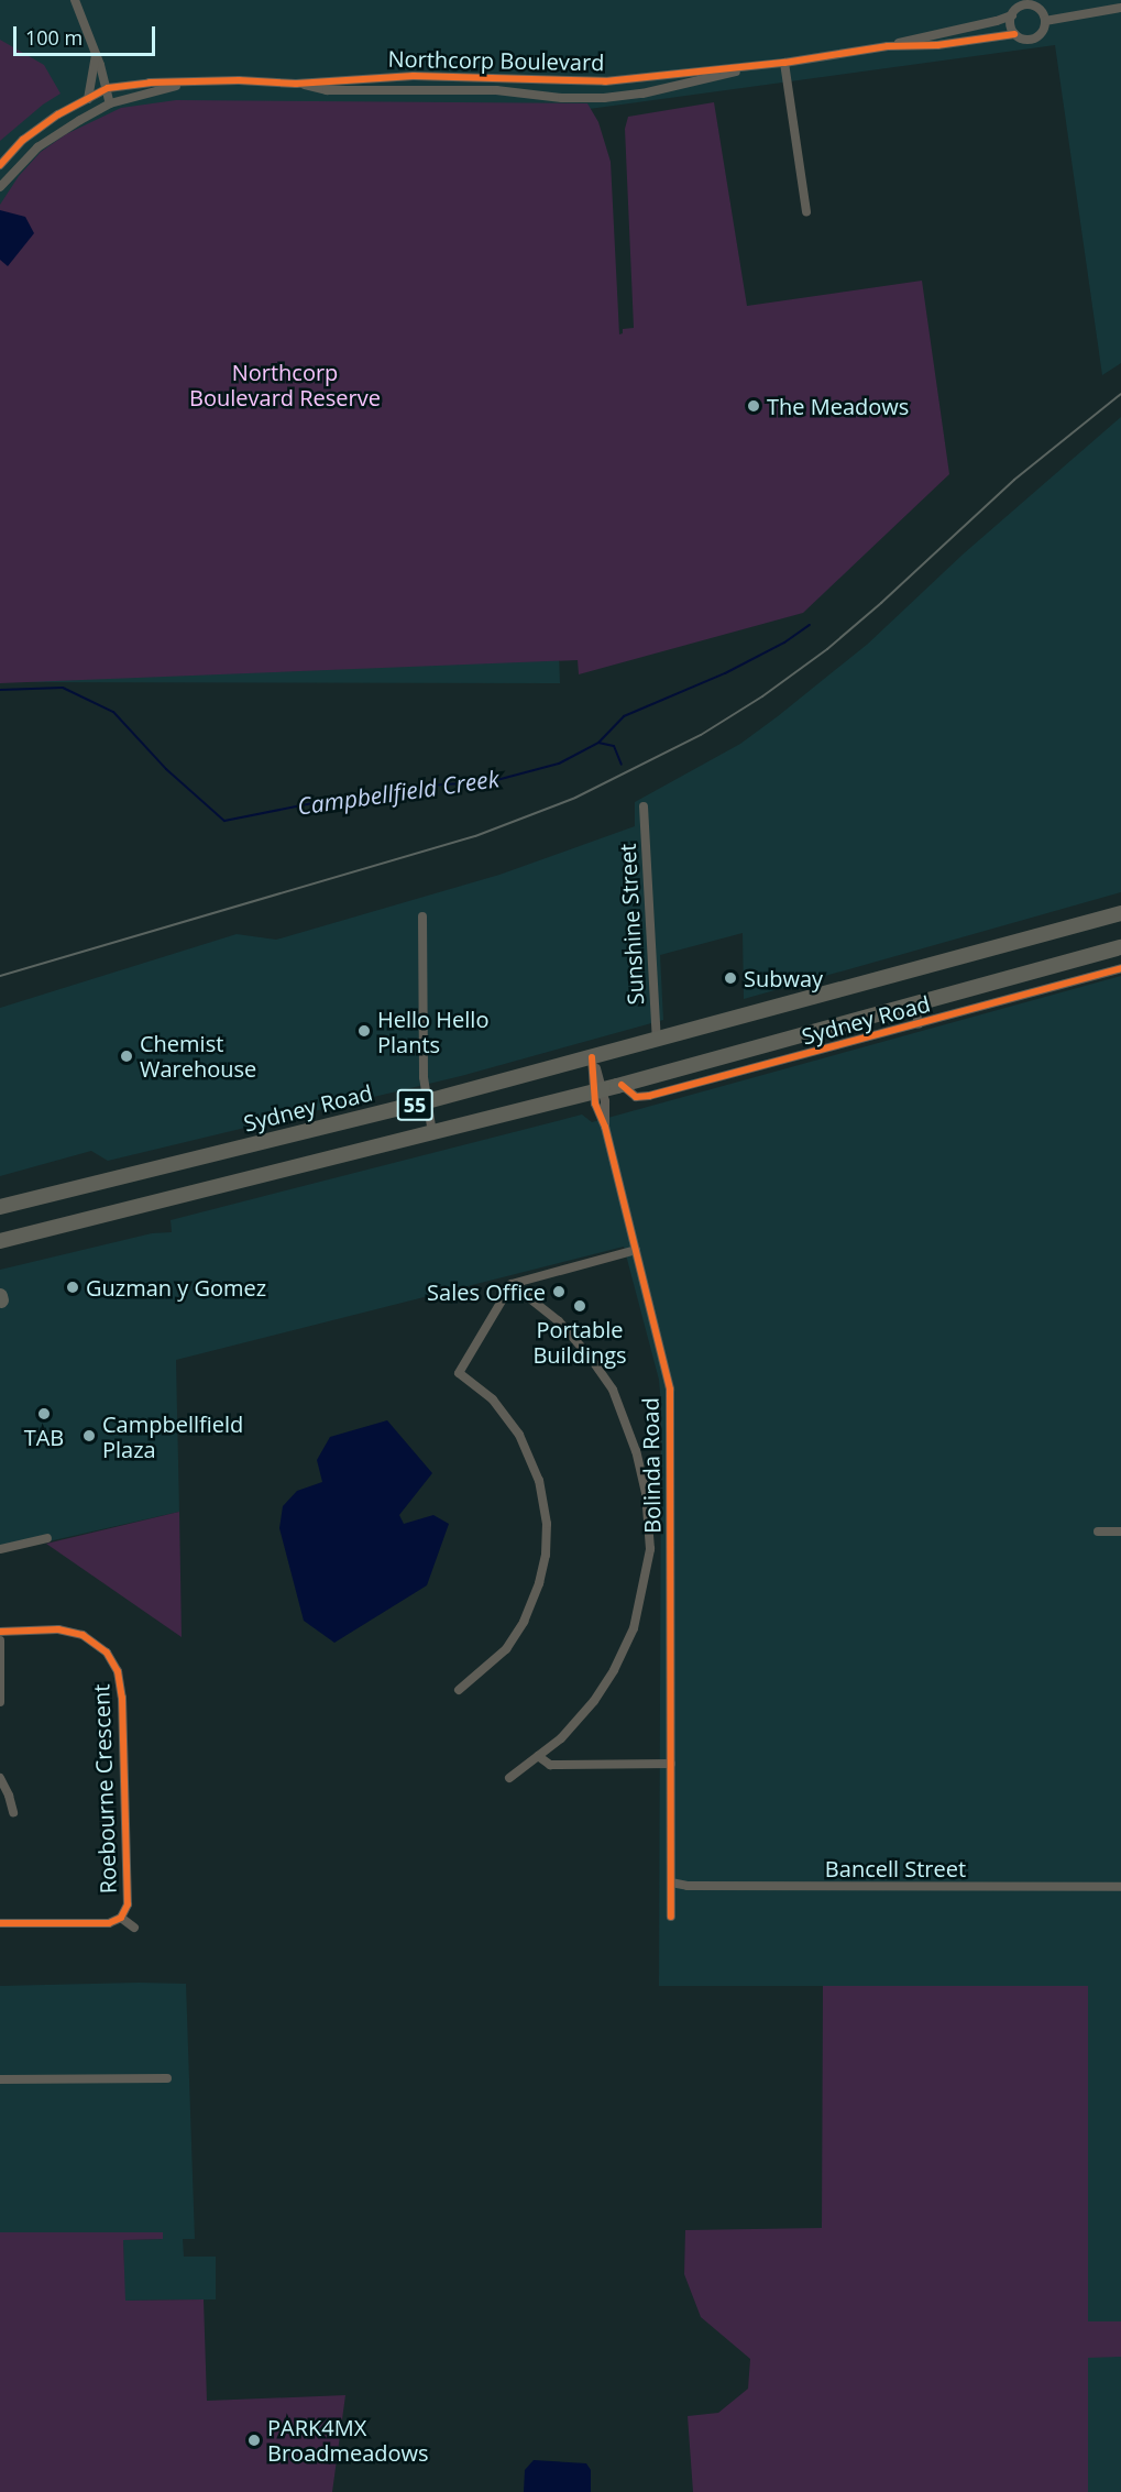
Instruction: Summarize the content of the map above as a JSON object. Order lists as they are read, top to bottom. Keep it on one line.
{"streets":{"highway":["Sydney Road","55"],"street":["Northcorp Boulevard","Sunshine Street","Bolinda Road","Roebourne Crescent","Bancell Street"]},"crossings":[["Sunshine Street","Sydney Road"],["Sydney Road","Bolinda Road"],["Bolinda Road","Bancell Street"]],"water":["Campbellfield Creek"],"parks":["Northcorp Boulevard Reserve"],"places":["The Meadows","Subway","Hello Hello Plants","Chemist Warehouse","Guzman y Gomez","Sales Office","Portable Buildings","TAB","Campbellfield Plaza","PARK4MX Broadmeadows"],"scale_bar":"100 m"}
